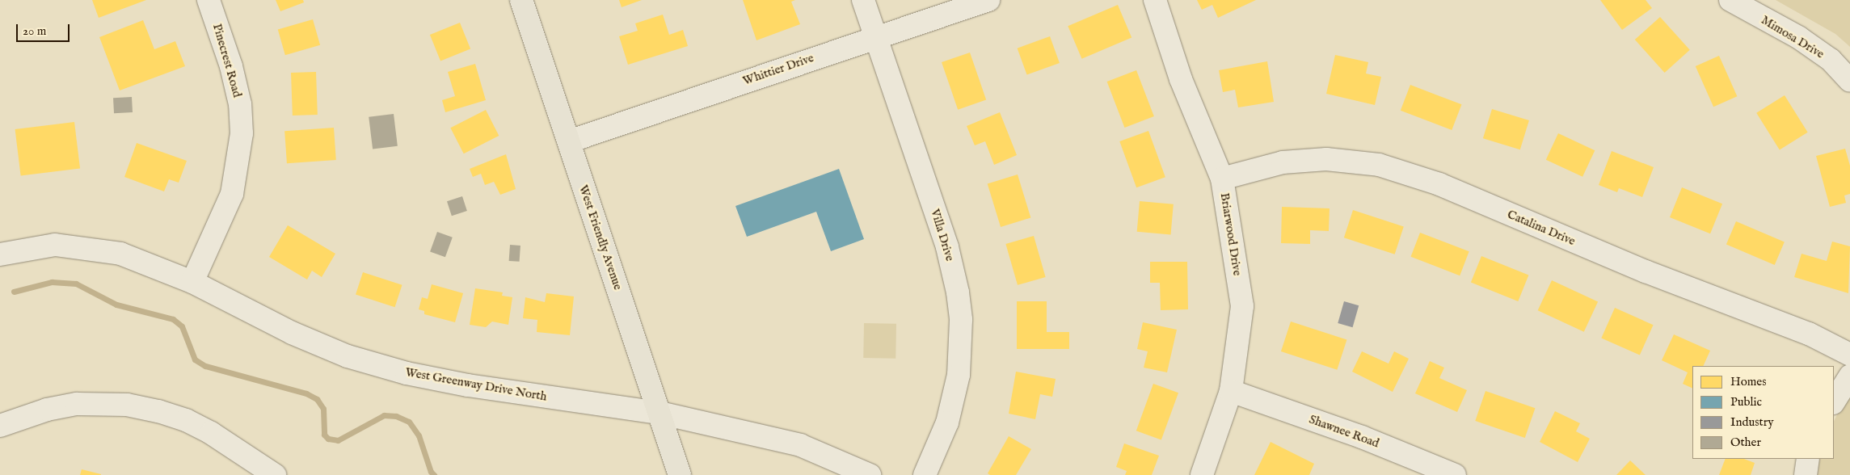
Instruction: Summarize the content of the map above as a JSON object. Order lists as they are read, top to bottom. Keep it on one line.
{"streets":{"main road":["West Friendly Avenue"],"street":["Mimosa Drive","Pinecrest Road","Whittier Drive","Catalina Drive","Briarwood Drive","Villa Drive","West Greenway Drive North","Shawnee Road"]},"crossings":[["Pinecrest Road","West Greenway Drive North"],["Whittier Drive","Villa Drive"],["Whittier Drive","West Friendly Avenue"],["Catalina Drive","Briarwood Drive"],["Briarwood Drive","Shawnee Road"],["West Friendly Avenue","West Greenway Drive North"]],"legend":["Homes","Public","Industry","Other"],"scale_bar":"20 m"}
